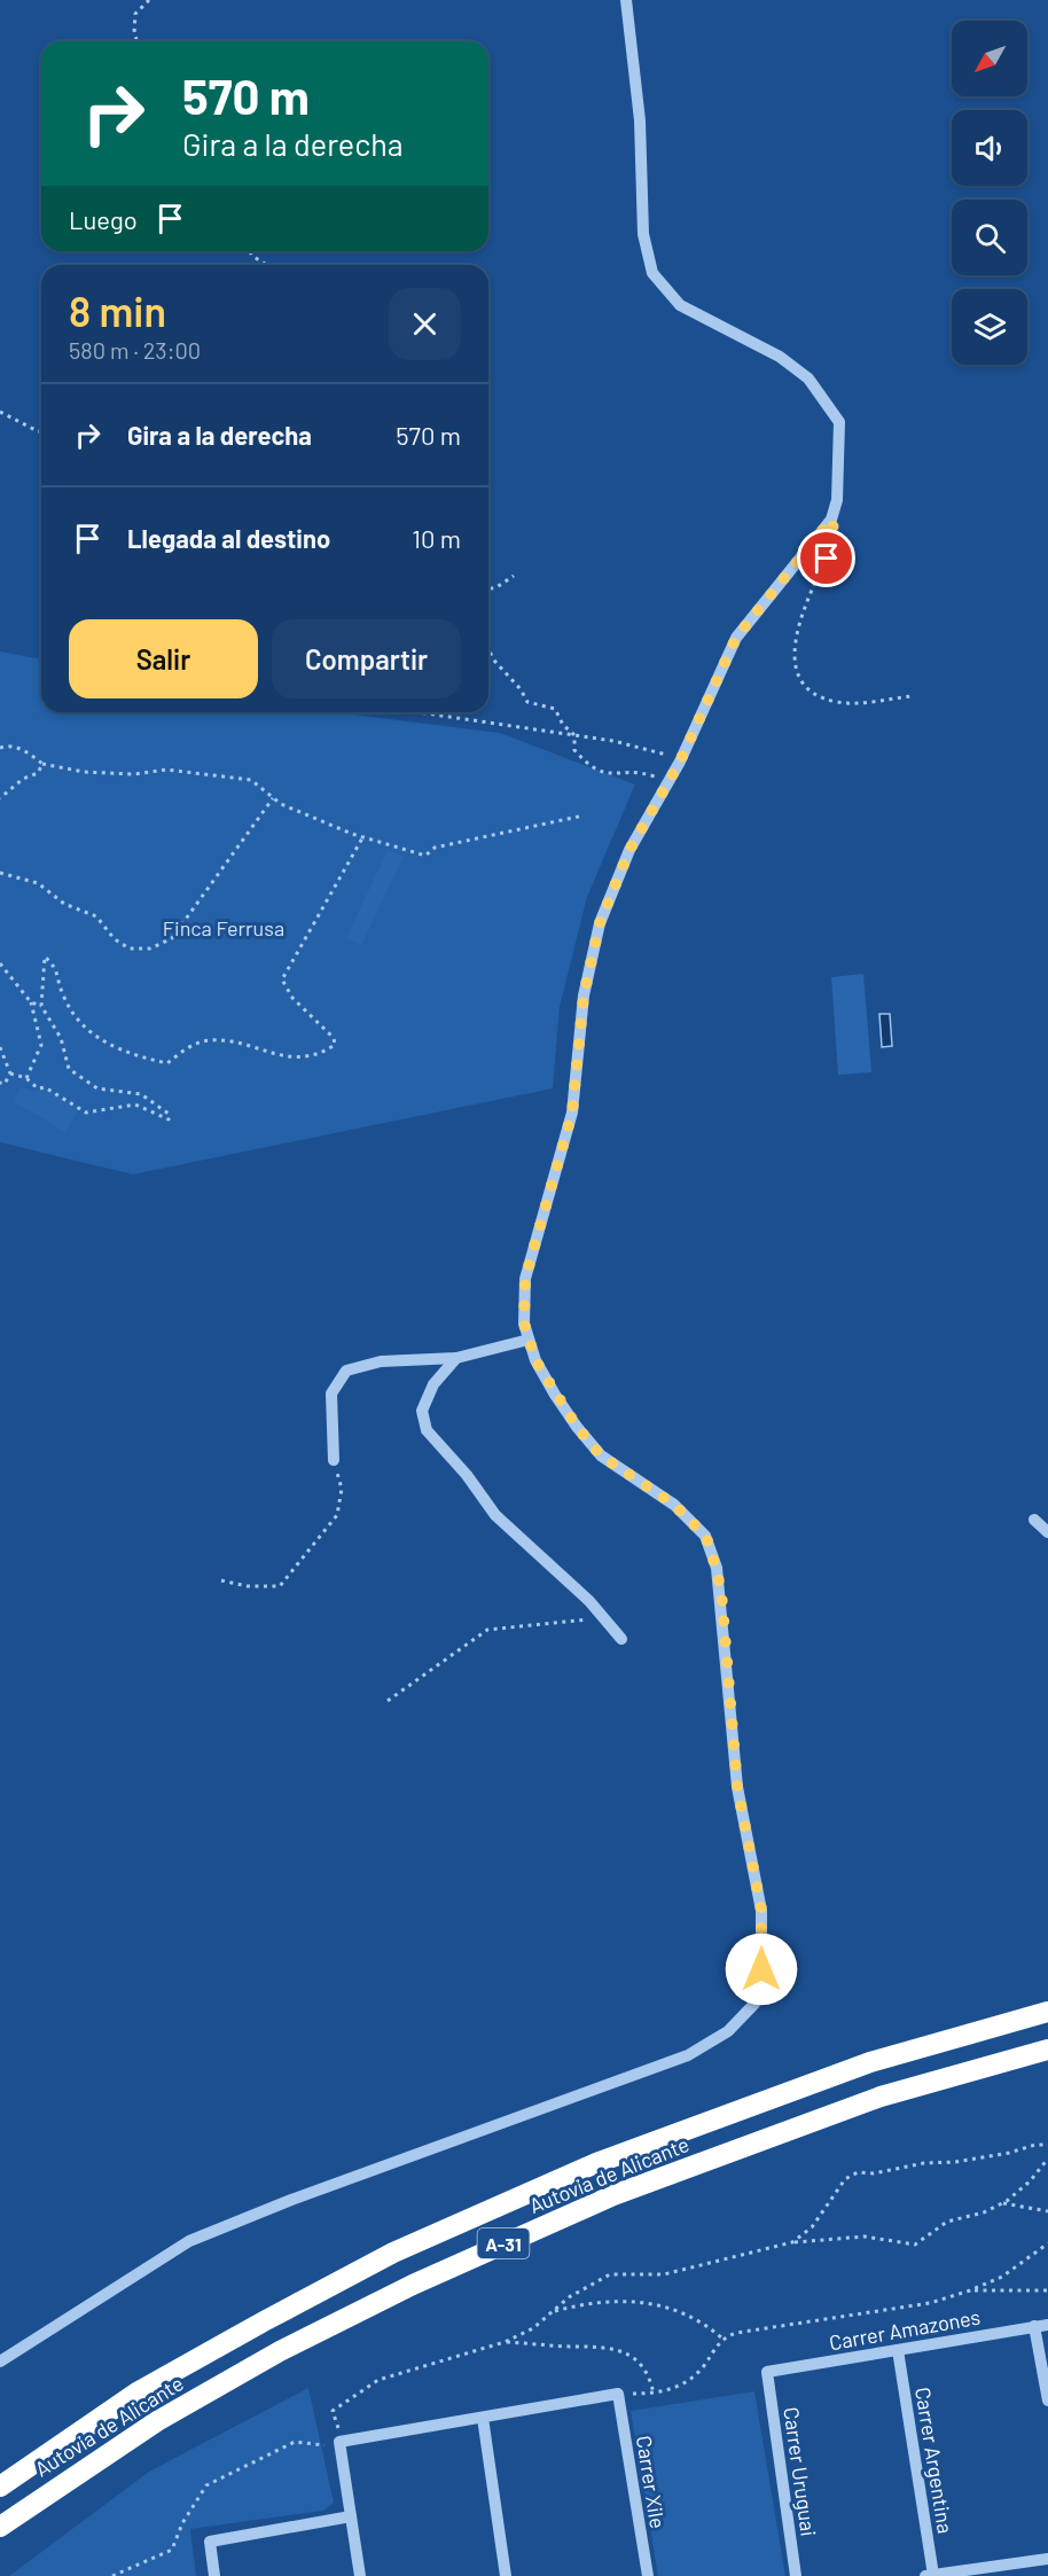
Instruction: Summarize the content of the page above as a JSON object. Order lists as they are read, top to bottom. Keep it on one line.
{"streets":{"highway":["Autovía de Alicante","A-31"],"street":["Carrer Amazones","Carrer Argentina","Carrer Uruguai","Carrer Xile"]},"crossings":[["Carrer Amazones","Carrer Argentina"],["Carrer Amazones","Carrer Uruguai"]],"parks":["Finca Ferrusa"],"north":"bottom left","page":{"turn":["570 m","Gira a la derecha"],"then":"Luego","heading":["8 min","580 m · 23:00"],"list":[{"name":"Gira a la derecha","value":"570 m"},{"name":"Llegada al destino","value":"10 m"}],"buttons":["Salir","Compartir"]}}
